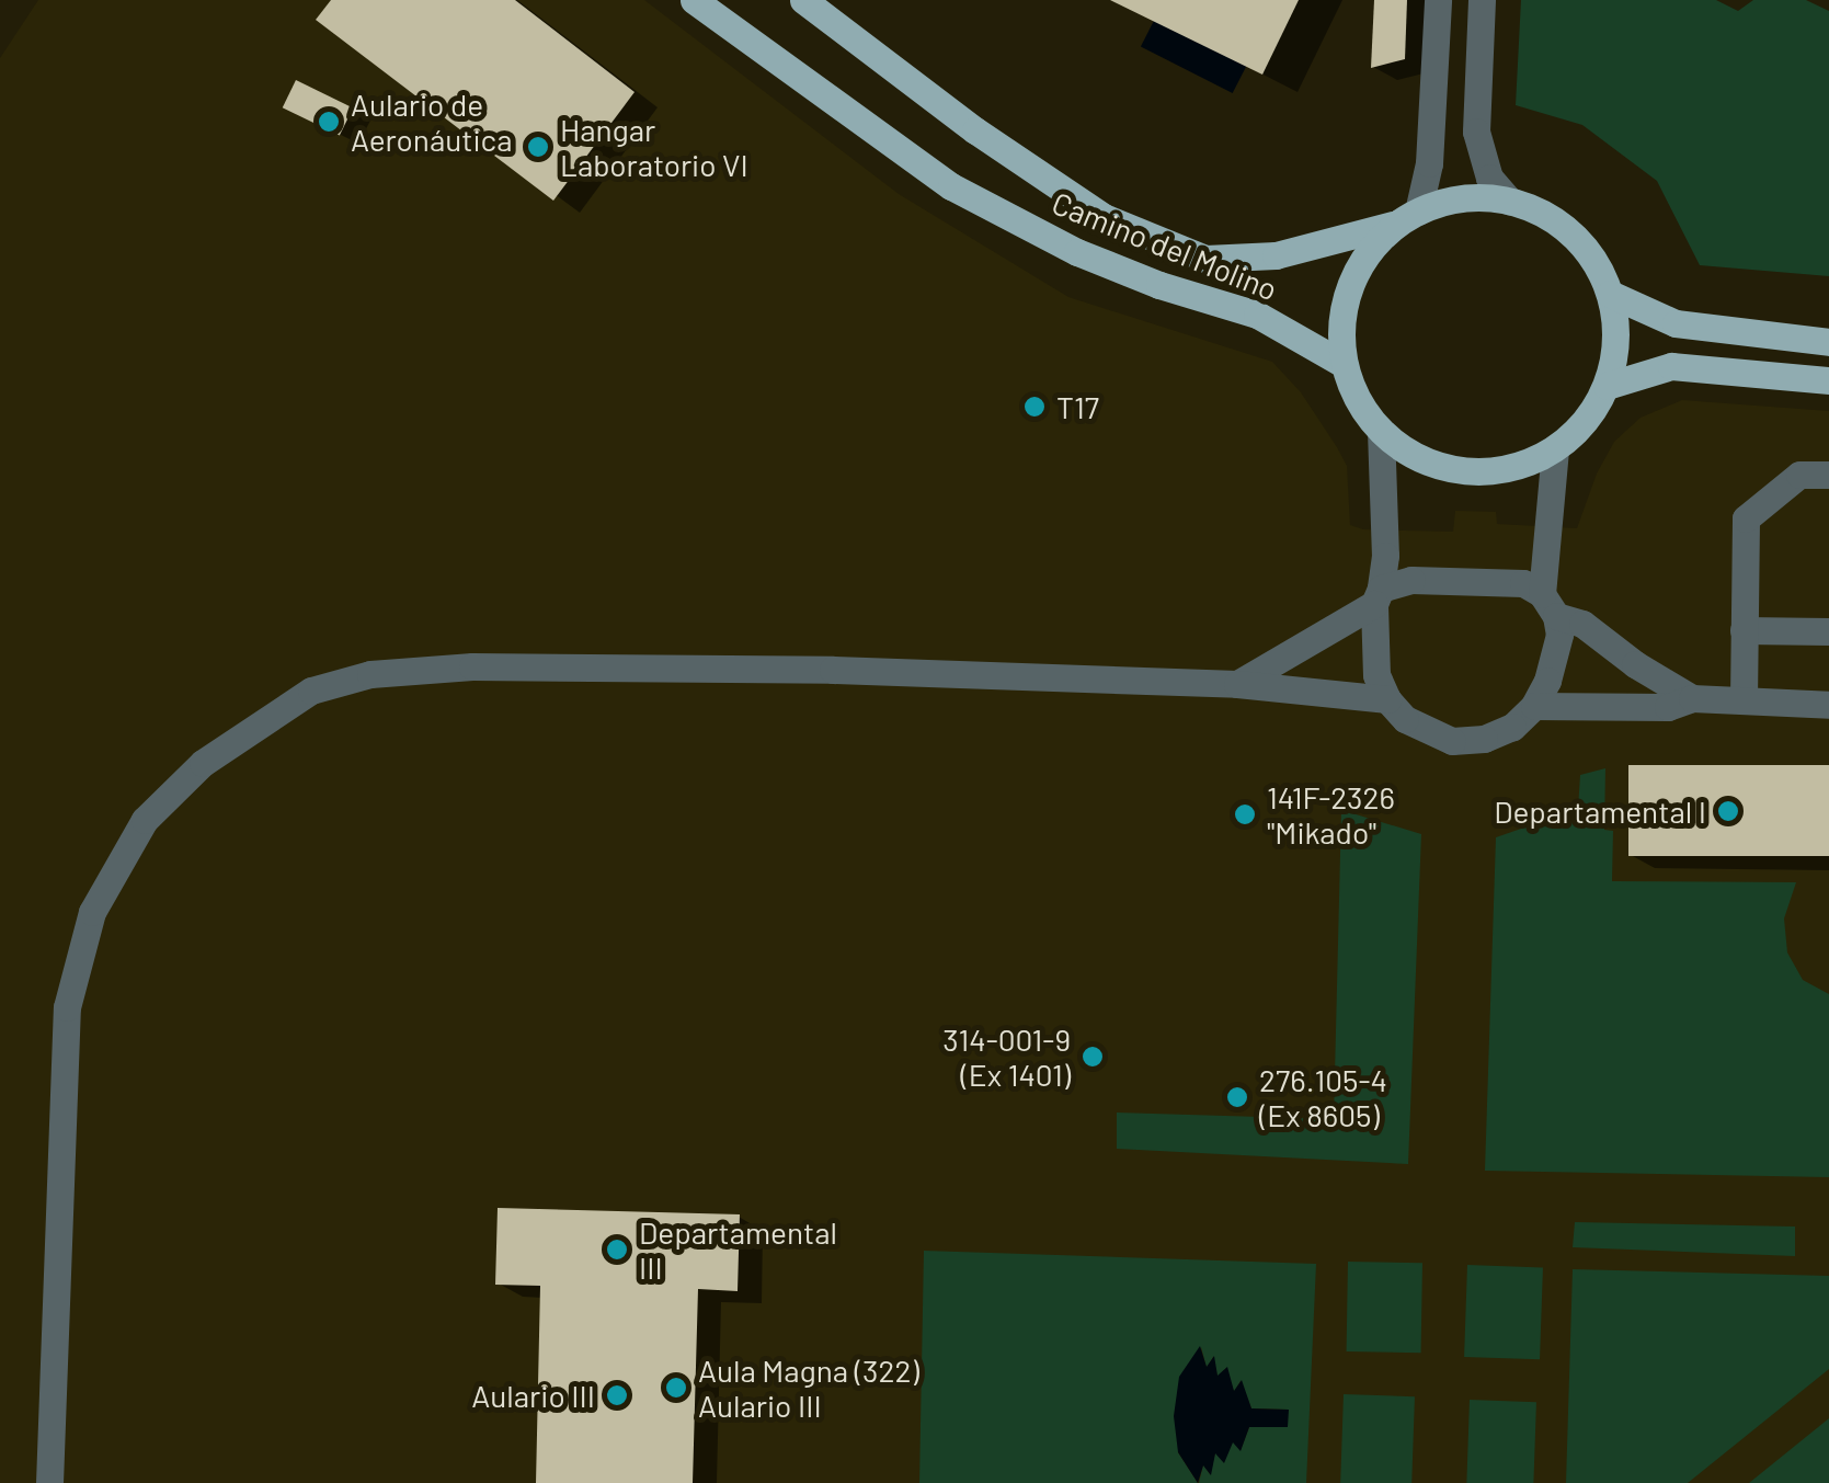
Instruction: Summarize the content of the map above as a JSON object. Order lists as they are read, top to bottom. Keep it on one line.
{"streets":{"main road":["Camino del Molino"]},"places":["Aulario de Aeronáutica","Hangar Laboratorio VI","T17","Departamental I","141F-2326 \"Mikado\"","314-001-9 (Ex 1401)","276.105-4 (Ex 8605)","Departamental III","Aula Magna (322) Aulario III","Aulario III"]}
